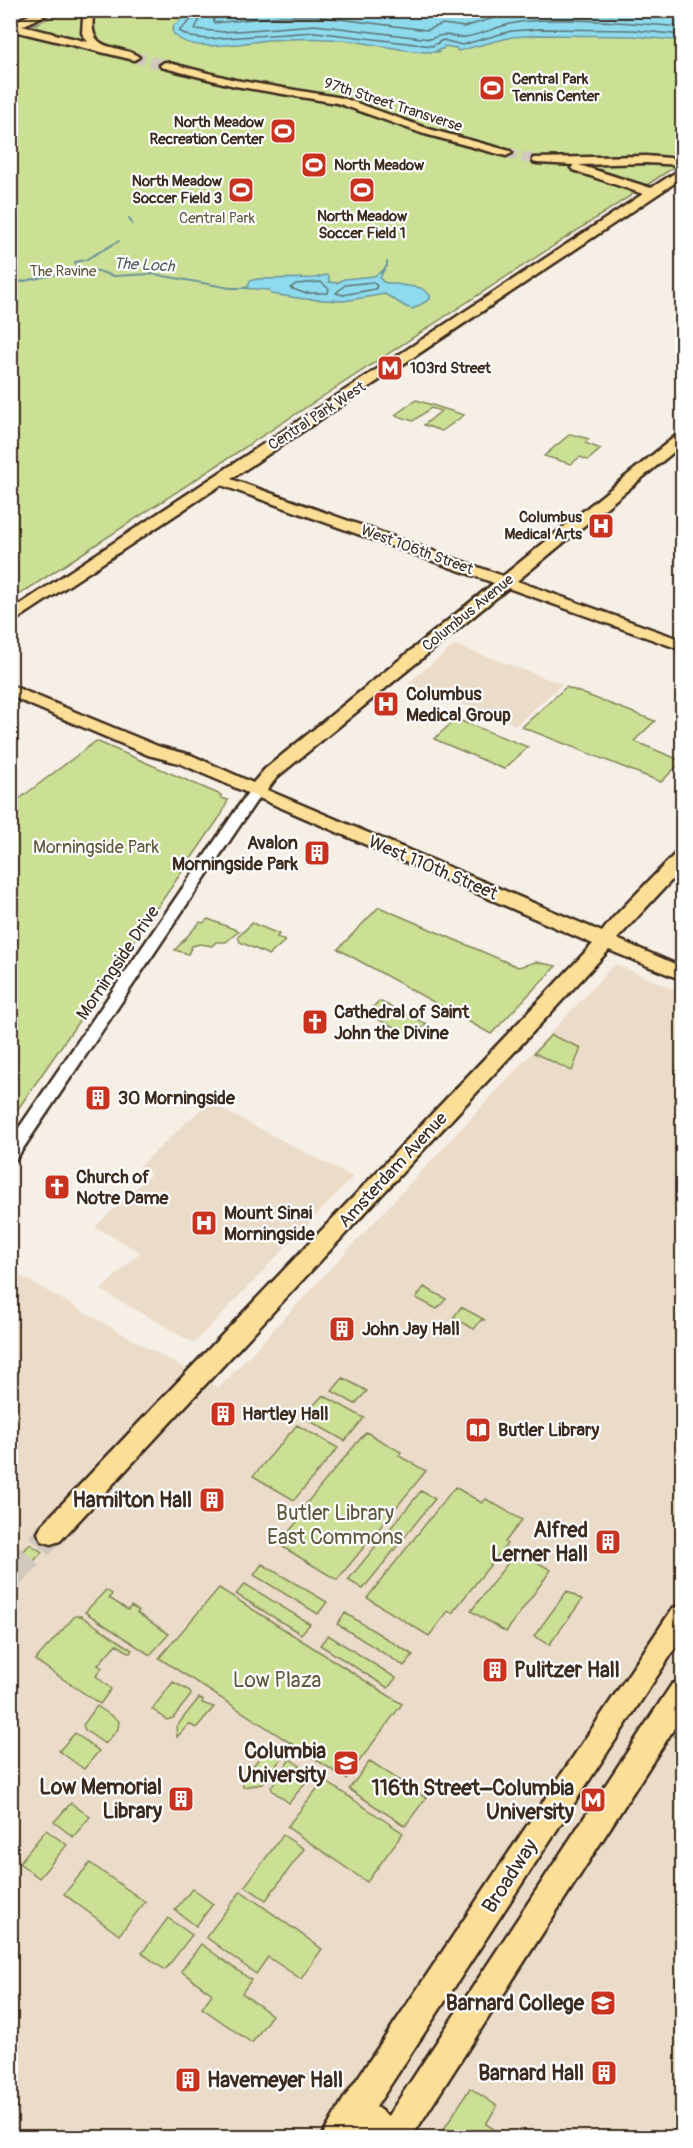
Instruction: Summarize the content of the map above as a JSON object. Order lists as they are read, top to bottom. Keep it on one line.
{"streets":{"main road":["97th Street Transverse","Central Park West","West 106th Street","Columbus Avenue","West 110th Street","Amsterdam Avenue","Broadway"],"street":["Morningside Drive"]},"crossings":[["Central Park West","West 106th Street"],["West 106th Street","Columbus Avenue"],["Columbus Avenue","West 110th Street"],["Columbus Avenue","Morningside Drive"],["West 110th Street","Morningside Drive"],["West 110th Street","Amsterdam Avenue"]],"water":["The Loch"],"parks":["Central Park","The Ravine","Morningside Park","Butler Library East Commons","Low Plaza"],"places":{"sports":["Central Park Tennis Center","North Meadow Recreation Center","North Meadow","North Meadow Soccer Field 3","North Meadow Soccer Field 1"],"metro station":["103rd Street","116th Street–Columbia University"],"hospital":["Columbus Medical Arts","Columbus Medical Group","Mount Sinai Morningside"],"building":["Avalon Morningside Park","30 Morningside","John Jay Hall","Hartley Hall","Hamilton Hall","Alfred Lerner Hall","Pulitzer Hall","Low Memorial Library","Barnard Hall","Havemeyer Hall"],"church":["Cathedral of Saint John the Divine","Church of Notre Dame"],"library":["Butler Library"],"school or university":["Columbia University","Barnard College"]}}
